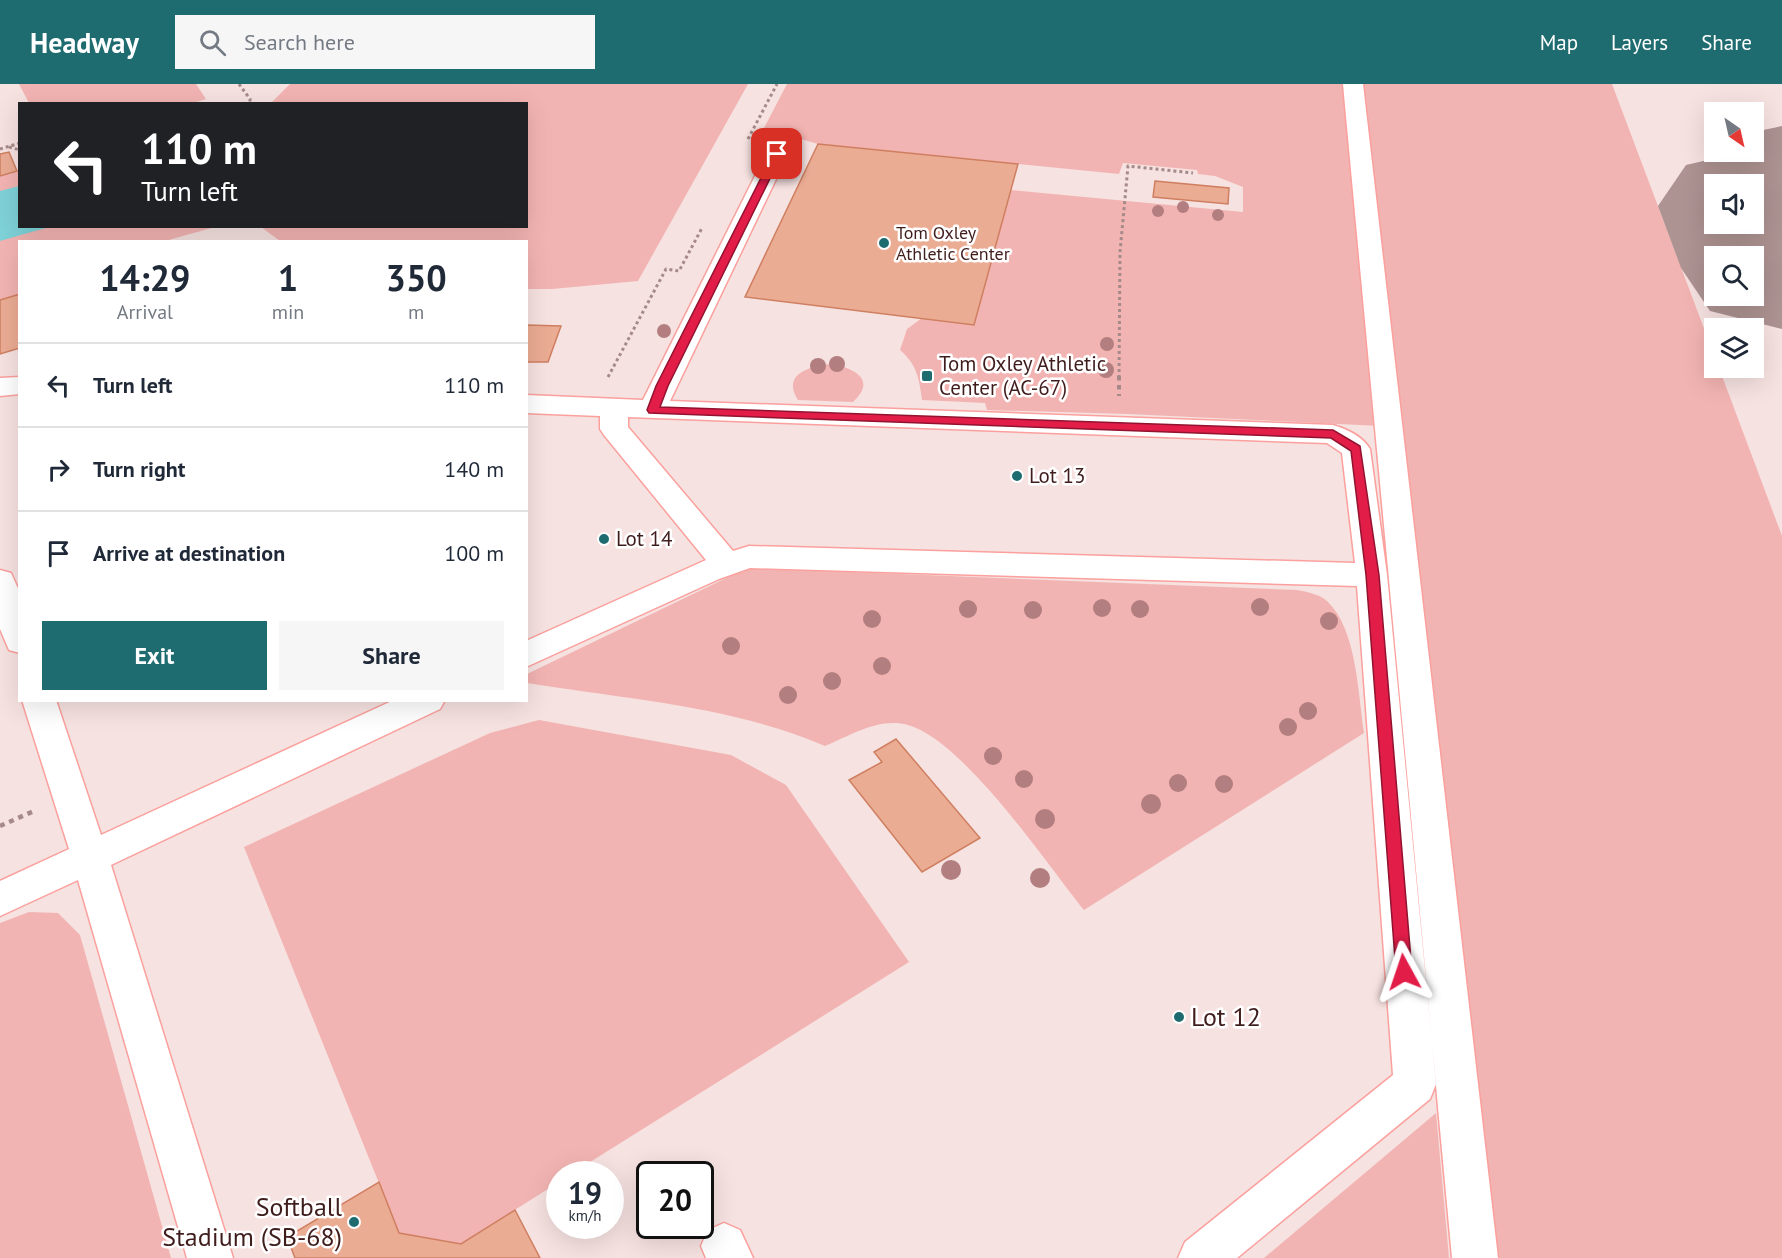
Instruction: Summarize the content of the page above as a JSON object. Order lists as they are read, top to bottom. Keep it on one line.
{"places":{"other":["Tom Oxley Athletic Center","Lot 13","Lot 14","Lot 12","Softball Stadium (SB-68)"],"transit":["Tom Oxley Athletic Center (AC-67)"]},"north":"bottom right","page":{"header":"Headway","search":"Search here","nav":["Map","Layers","Share"],"turn":["110 m","Turn left"],"eta":["14:29","Arrival","1","min","350","m"],"list":[{"name":"Turn left","value":"110 m"},{"name":"Turn right","value":"140 m"},{"name":"Arrive at destination","value":"100 m"}],"buttons":["Exit","Share"],"speed":"19 km/h","limit":"20"}}
